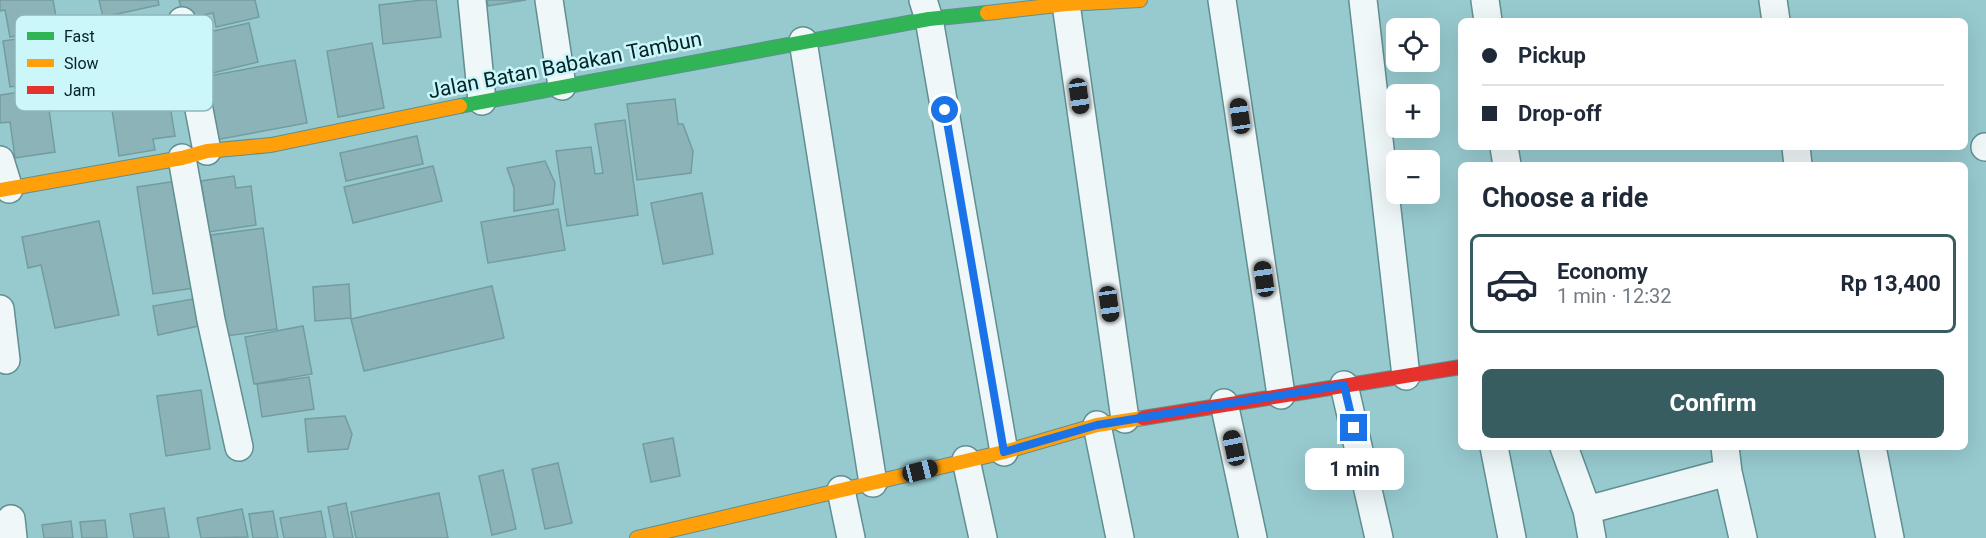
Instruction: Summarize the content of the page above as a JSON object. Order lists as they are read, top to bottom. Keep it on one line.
{"streets":{"street":["Jalan Batan Babakan Tambun"]},"legend":["Fast","Slow","Jam"],"page":{"map_buttons":["+","−"],"banner":["Pickup","Drop-off"],"heading":"Choose a ride","list":[{"name":"Economy","note":"1 min · 12:32","value":"Rp 13,400"}],"buttons":"Confirm","bubble":"1 min"}}
